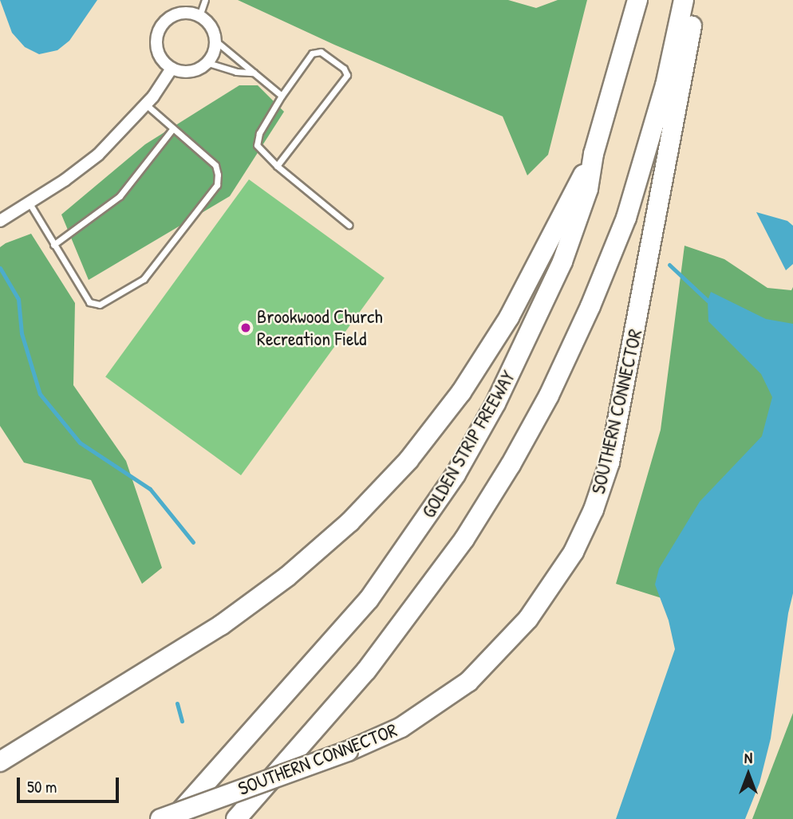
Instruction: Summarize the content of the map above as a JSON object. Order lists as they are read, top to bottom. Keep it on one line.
{"streets":{"highway":["SOUTHERN CONNECTOR","GOLDEN STRIP FREEWAY"]},"places":["Brookwood Church Recreation Field"],"scale_bar":"50 m","north":"top"}
